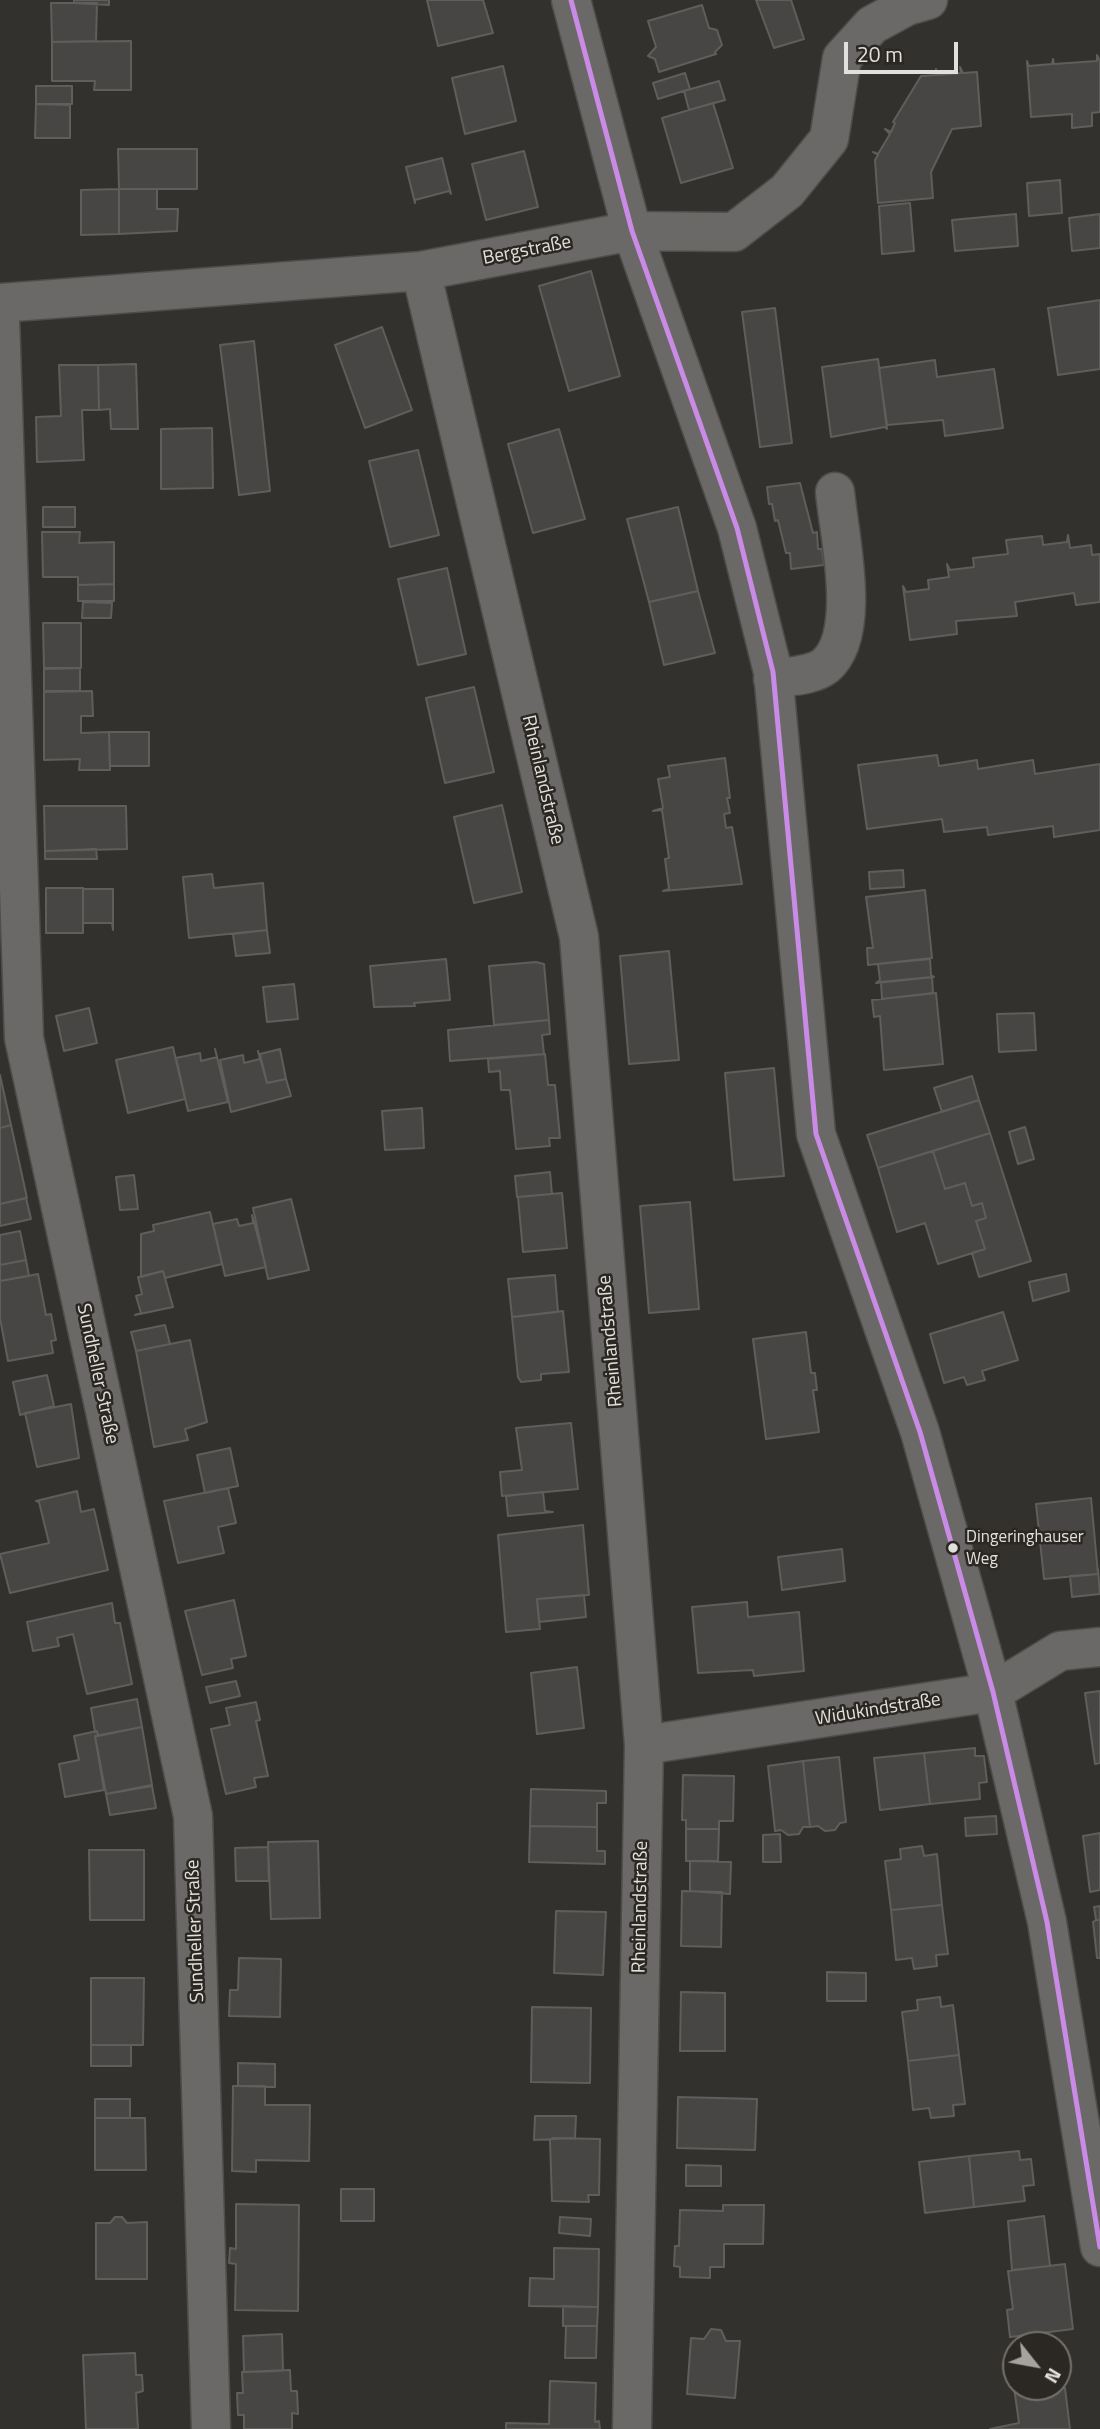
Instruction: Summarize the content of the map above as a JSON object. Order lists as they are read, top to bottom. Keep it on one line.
{"streets":{"street":["Bergstraße","Rheinlandstraße","Sundheller Straße","Widukindstraße"]},"crossings":[["Bergstraße","Rheinlandstraße"],["Rheinlandstraße","Widukindstraße"]],"places":["Dingeringhauser Weg"],"scale_bar":"20 m","north":"bottom right"}
